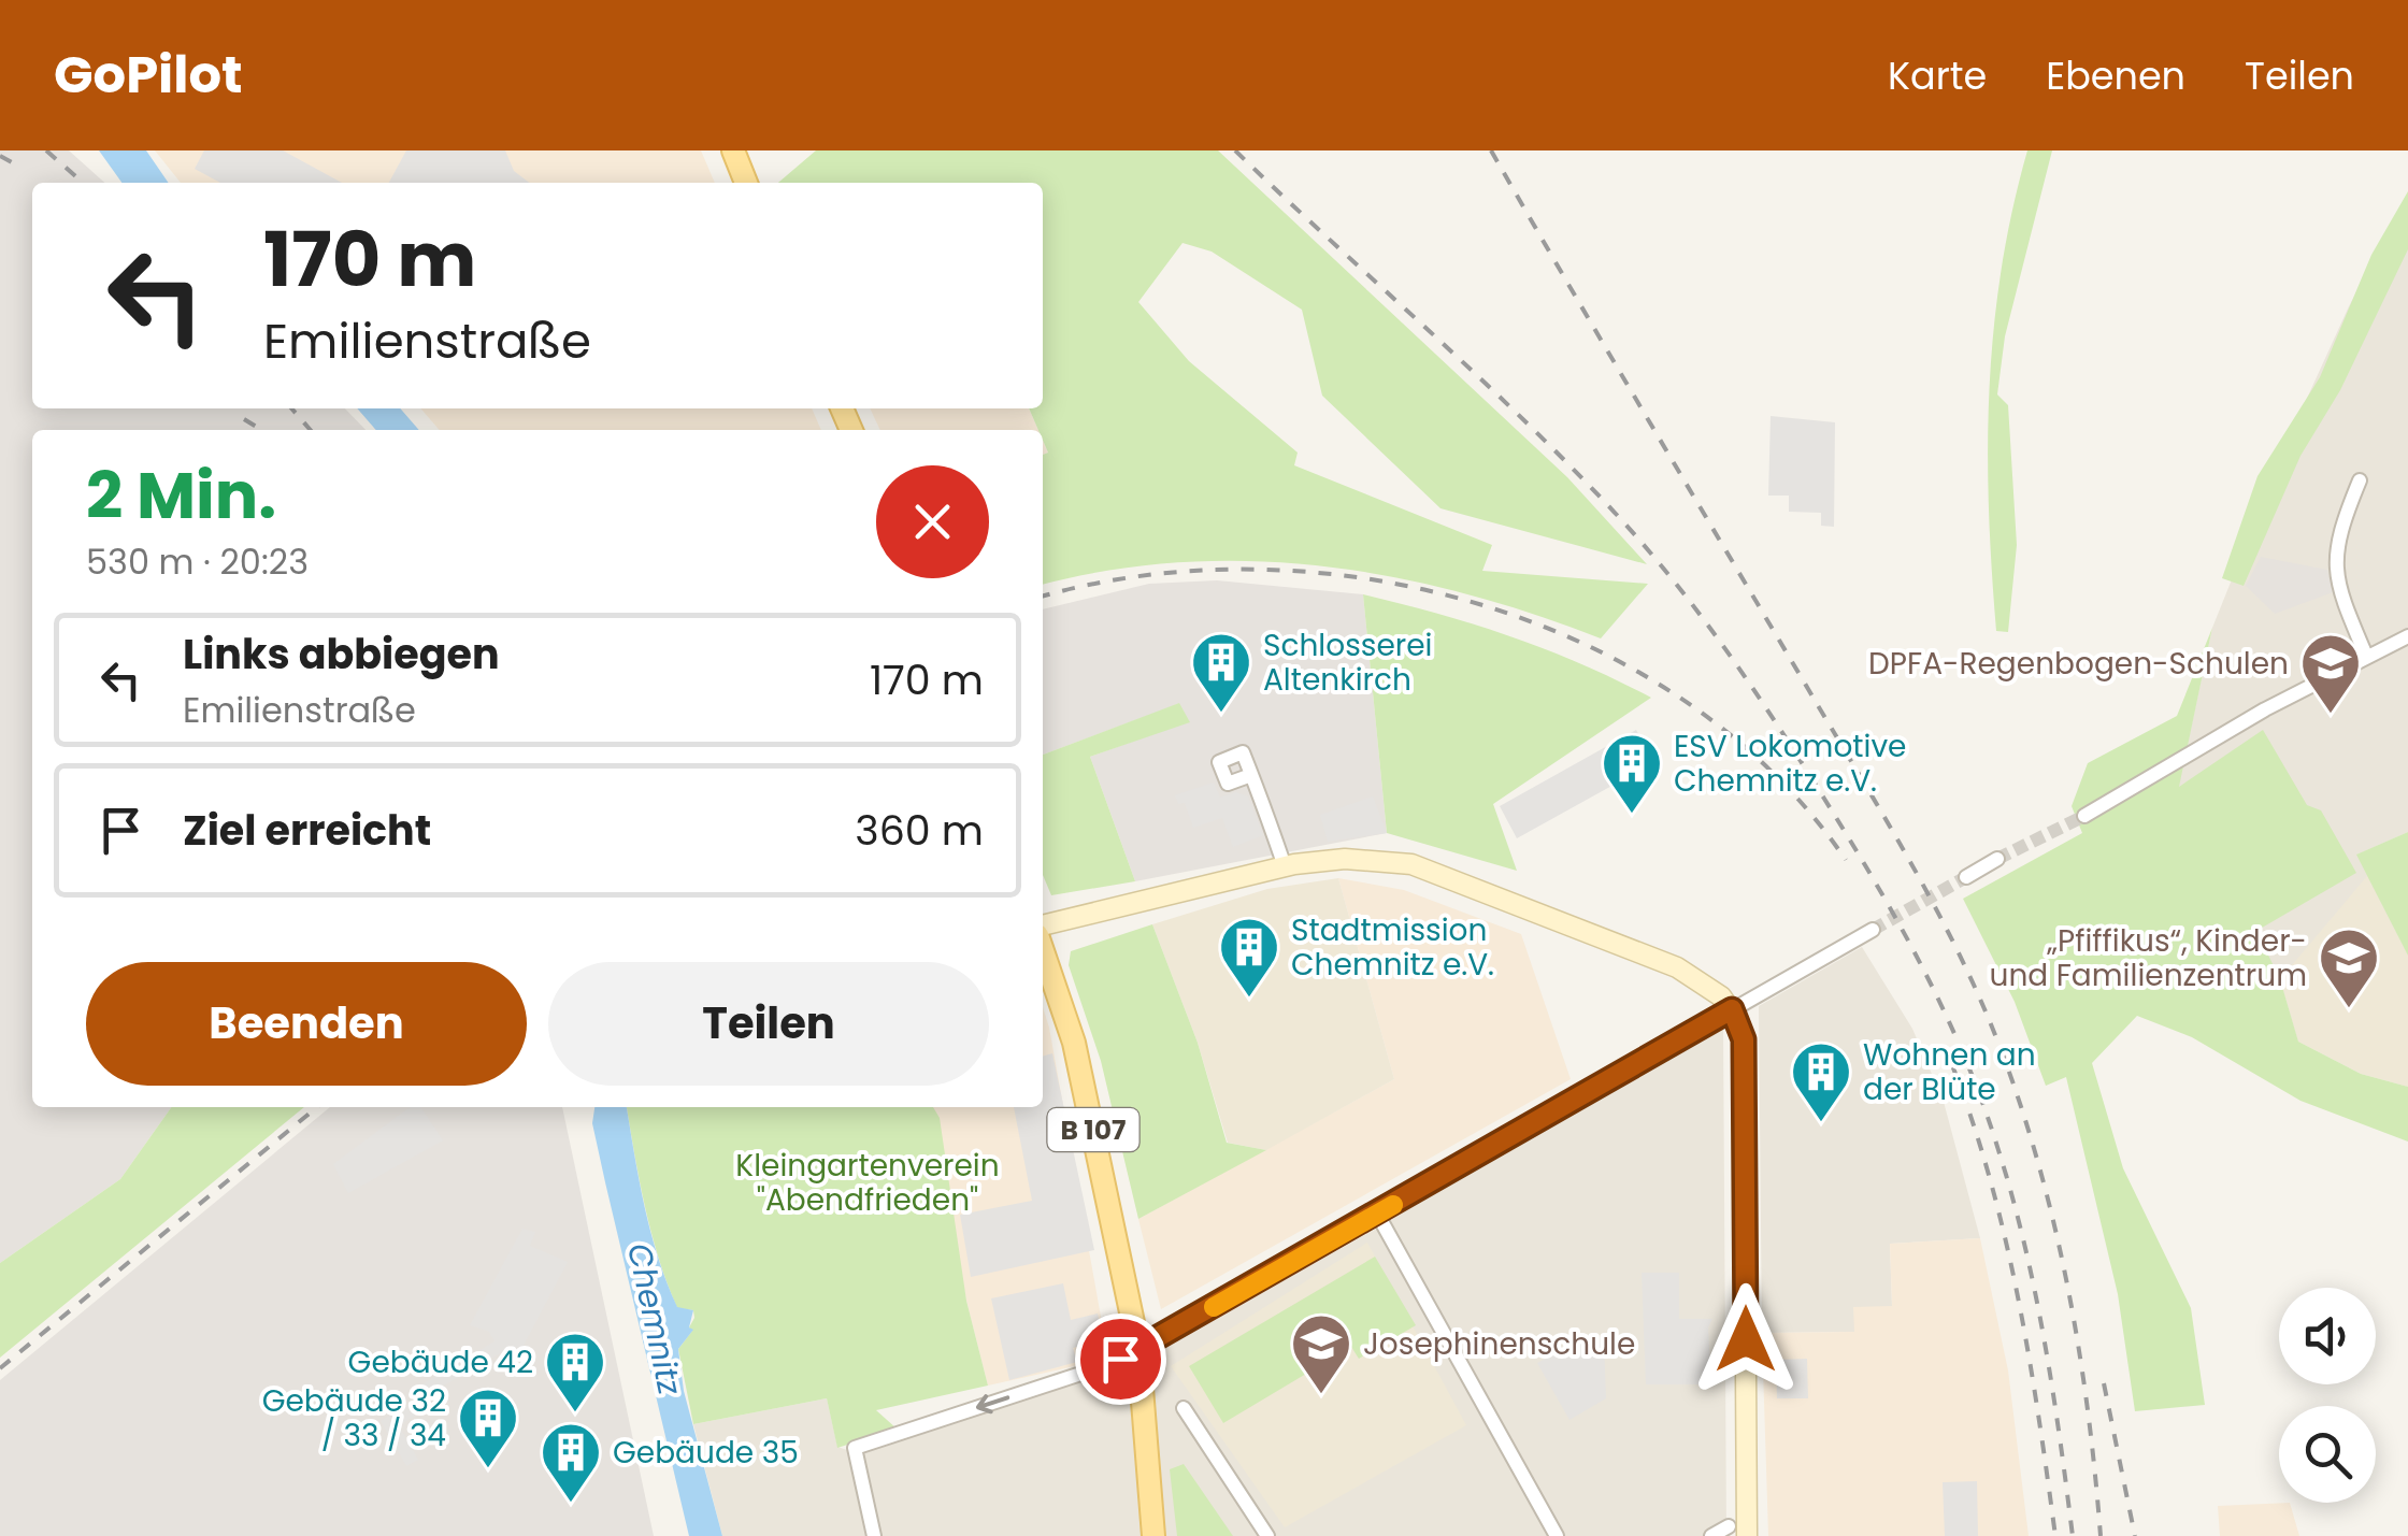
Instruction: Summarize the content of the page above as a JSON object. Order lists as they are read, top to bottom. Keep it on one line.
{"streets":{"main road":["B 107"]},"water":["Chemnitz"],"parks":["Kleingartenverein \"Abendfrieden\""],"places":{"building":["Schlosserei Altenkirch","ESV Lokomotive Chemnitz e.V.","Stadtmission Chemnitz e.V.","Wohnen an der Blüte","Gebäude 42","Gebäude 32 / 33 / 34","Gebäude 35"],"school or university":["DPFA-Regenbogen-Schulen","„Pfiffikus“, Kinder- und Familienzentrum","Josephinenschule"]},"page":{"header":"GoPilot","nav":["Karte","Ebenen","Teilen"],"turn":["170 m","Emilienstraße"],"heading":["2 Min.","530 m · 20:23"],"list":[{"name":"Links abbiegen","note":"Emilienstraße","value":"170 m"},{"name":"Ziel erreicht","value":"360 m"}],"buttons":["Beenden","Teilen"]}}
